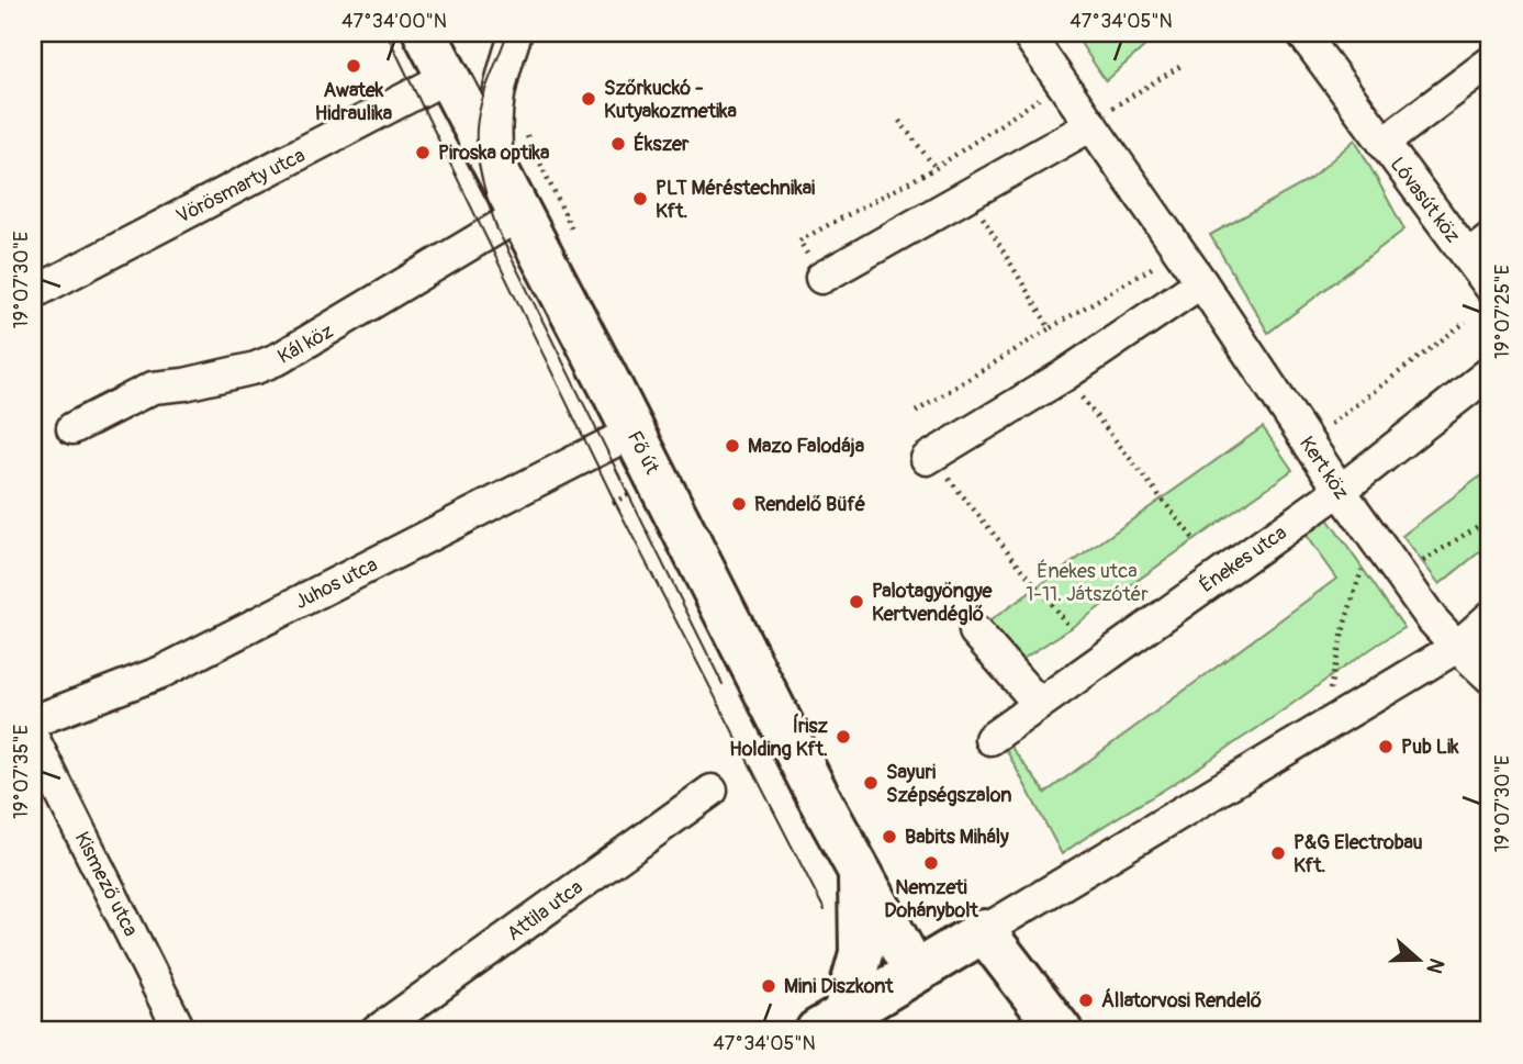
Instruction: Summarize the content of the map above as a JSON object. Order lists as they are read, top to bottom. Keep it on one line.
{"streets":{"street":["Vörösmarty utca","Lóvasút köz","Kál köz","Fő út","Kert köz","Énekes utca","Juhos utca","Kismező utca","Attila utca"]},"crossings":[["Vörösmarty utca","Fő út"],["Kál köz","Fő út"],["Fő út","Juhos utca"],["Kert köz","Énekes utca"]],"parks":["Énekes utca 1-11. Játszótér"],"places":["Awatek Hidraulika","Szőrkuckó - Kutyakozmetika","Ékszer","Piroska optika","PLT Méréstechnikai Kft.","Mazo Falodája","Rendelő Büfé","Palotagyöngye Kertvendéglő","Írisz Holding Kft.","Pub Lik","Sayuri Szépségszalon","Babits Mihály","P&G Electrobau Kft.","Nemzeti Dohánybolt","Mini Diszkont","Állatorvosi Rendelő"],"north":"right","coordinates":["47°34'00\"N","47°34'05\"N","19°07'30\"E","19°07'25\"E","19°07'35\"E"]}
